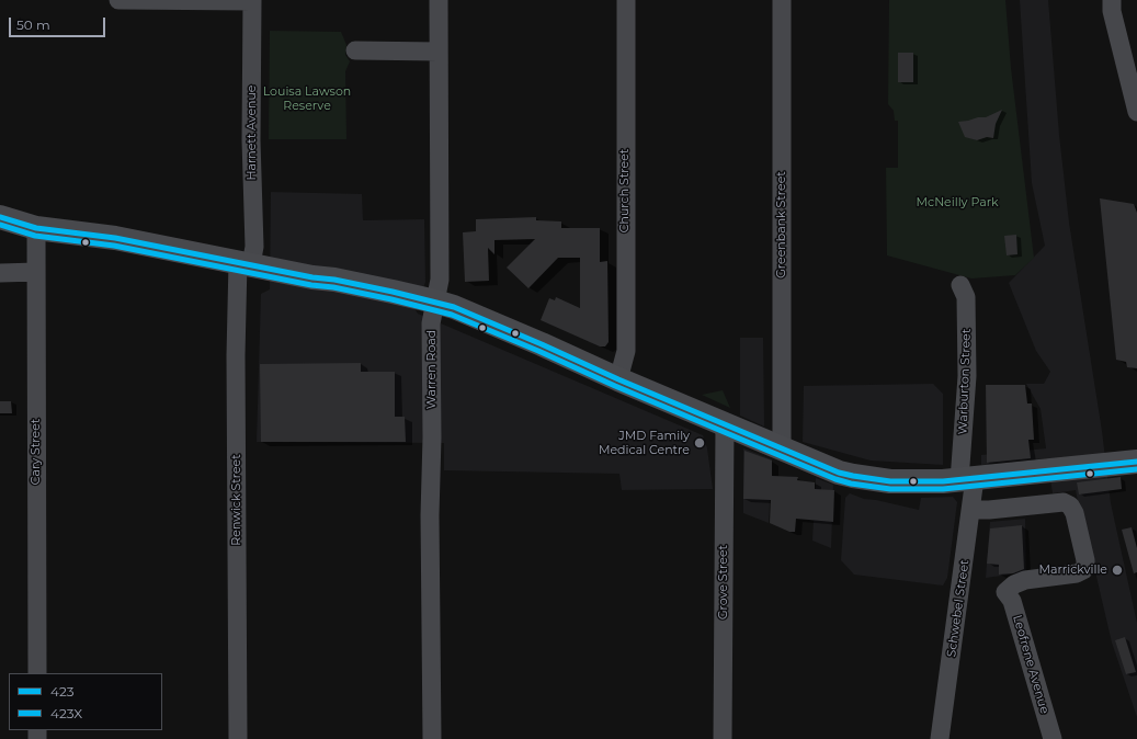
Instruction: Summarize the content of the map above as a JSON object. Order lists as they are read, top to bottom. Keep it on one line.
{"streets":{"street":["Harnett Avenue","Church Street","Greenbank Street","Warren Road","Warburton Street","Cary Street","Renwick Street","Grove Street","Schwebel Street","Leofrene Avenue"]},"crossings":[["Harnett Avenue","Renwick Street"],["Warburton Street","Schwebel Street"],["Schwebel Street","Leofrene Avenue"]],"parks":["Louisa Lawson Reserve","McNeilly Park"],"places":["JMD Family Medical Centre","Marrickville"],"lines":["transit line 423","transit line 423X"],"legend":["423","423X"],"scale_bar":"50 m"}
